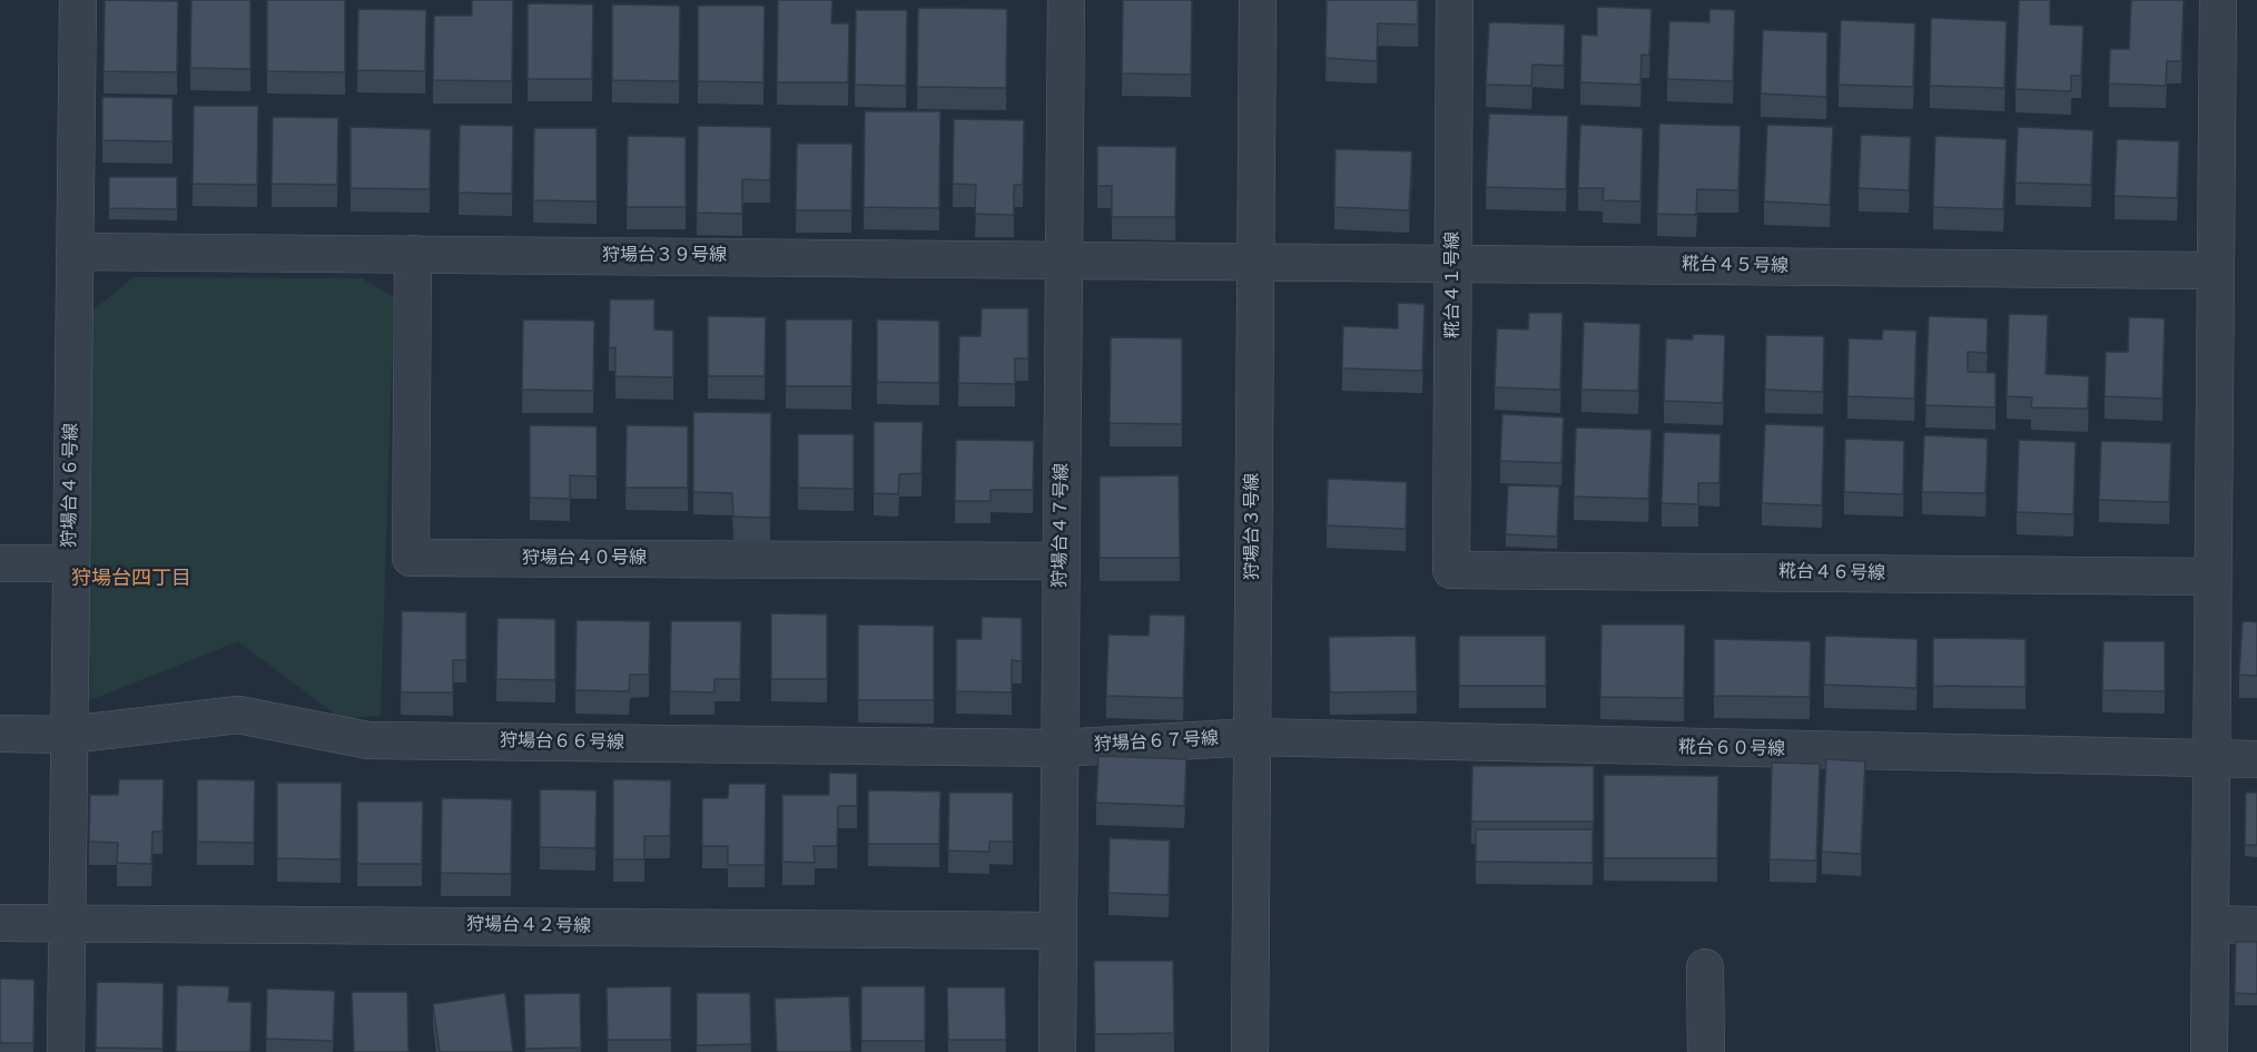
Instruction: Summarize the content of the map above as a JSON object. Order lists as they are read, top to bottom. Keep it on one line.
{"streets":{"street":["狩場台３９号線","糀台４５号線","糀台４１号線","狩場台４６号線","狩場台４７号線","狩場台３号線","狩場台４０号線","糀台４６号線","狩場台６６号線","狩場台６７号線","糀台６０号線","狩場台４２号線"]},"crossings":[["狩場台３９号線","糀台４５号線"],["狩場台３９号線","狩場台４６号線"],["狩場台３９号線","狩場台４７号線"],["狩場台３９号線","狩場台３号線"],["狩場台３９号線","狩場台４０号線"],["糀台４５号線","糀台４１号線"],["糀台４５号線","狩場台３号線"],["糀台４１号線","糀台４６号線"],["狩場台４６号線","狩場台６６号線"],["狩場台４６号線","狩場台４２号線"],["狩場台４７号線","狩場台４０号線"],["狩場台４７号線","狩場台６６号線"],["狩場台４７号線","狩場台６７号線"],["狩場台４７号線","狩場台４２号線"],["狩場台３号線","狩場台６７号線"],["狩場台３号線","糀台６０号線"],["狩場台６６号線","狩場台６７号線"],["狩場台６７号線","糀台６０号線"]],"districts":["狩場台四丁目"]}
